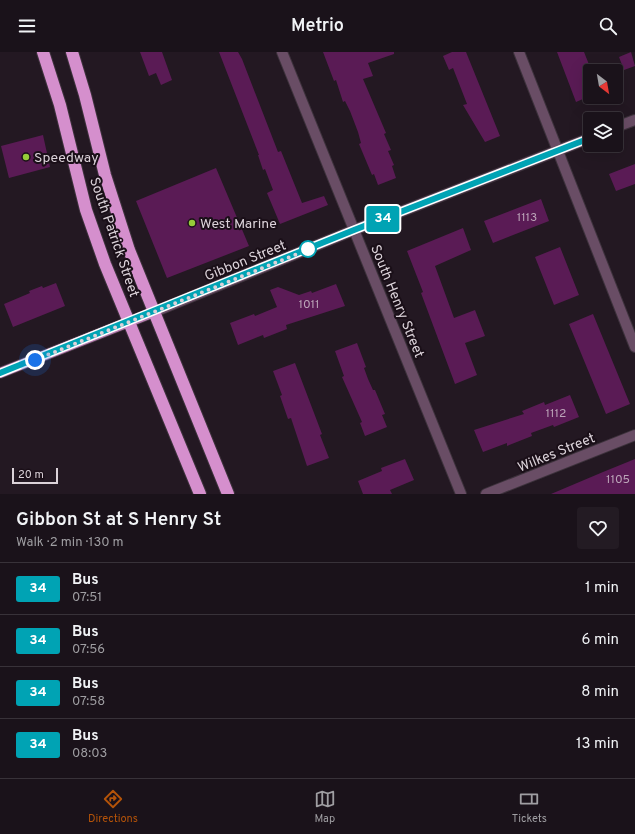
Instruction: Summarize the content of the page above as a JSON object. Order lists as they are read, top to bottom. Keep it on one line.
{"streets":{"highway":["South Patrick Street"],"main road":["Gibbon Street"],"street":["South Henry Street","Wilkes Street"]},"crossings":[["South Patrick Street","Gibbon Street"],["Gibbon Street","South Henry Street"]],"places":["Speedway","West Marine"],"lines":["bus line 34"],"house_numbers":["1113","1011","1112","1105"],"scale_bar":"20 m","north":"bottom right","page":{"header":"Metrio","on_map":"34","scale":"20 m","heading":["Gibbon St at S Henry St","Walk · 2 min · 130 m"],"list":[{"mark":"34","name":"Bus","note":"07:51","value":"1 min"},{"mark":"34","name":"Bus","note":"07:56","value":"6 min"},{"mark":"34","name":"Bus","note":"07:58","value":"8 min"},{"mark":"34","name":"Bus","note":"08:03","value":"13 min"}],"tabs":["Directions","Map","Tickets"]}}
